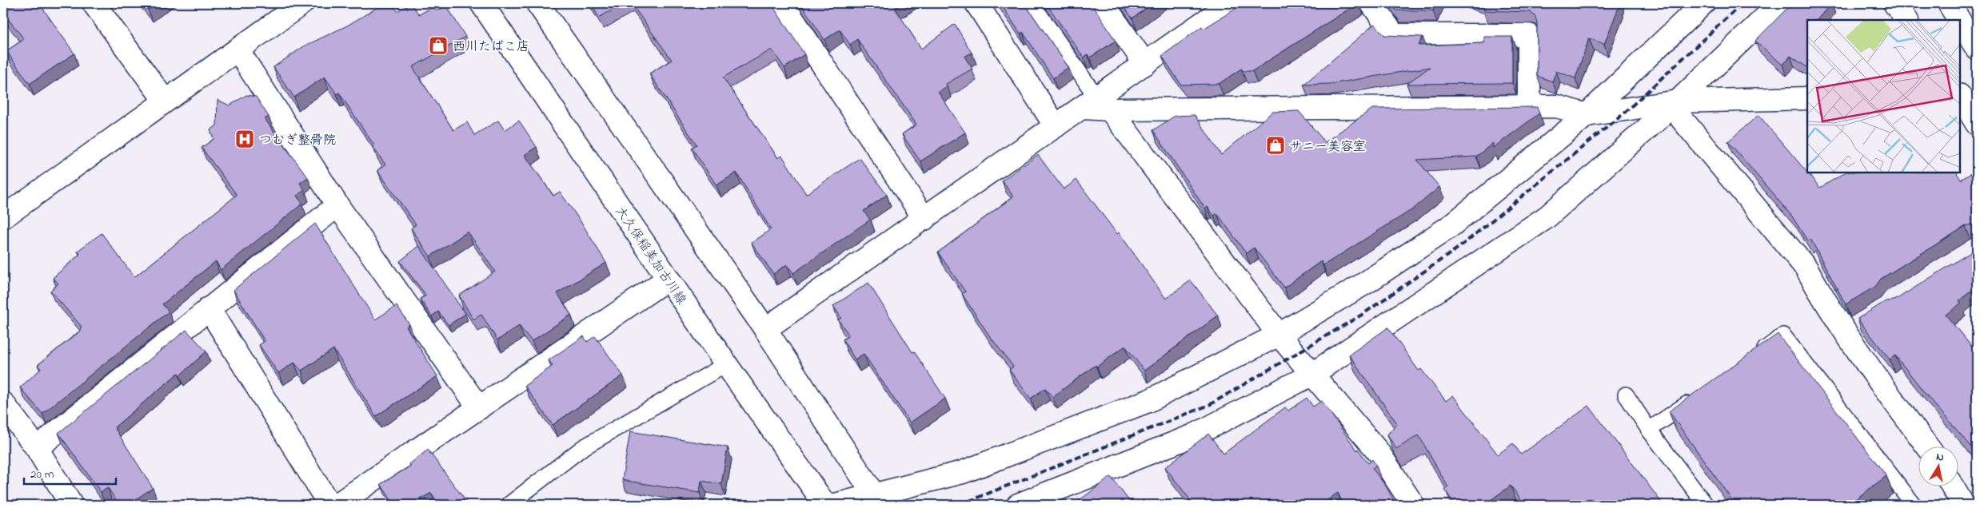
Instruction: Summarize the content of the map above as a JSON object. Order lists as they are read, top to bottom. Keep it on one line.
{"streets":{"street":["大久保稲美加古川線"]},"places":{"shop":["西川たばこ店","サニー美容室"],"hospital":["つむぎ整骨院"]},"scale_bar":"20 m","north":"top"}
